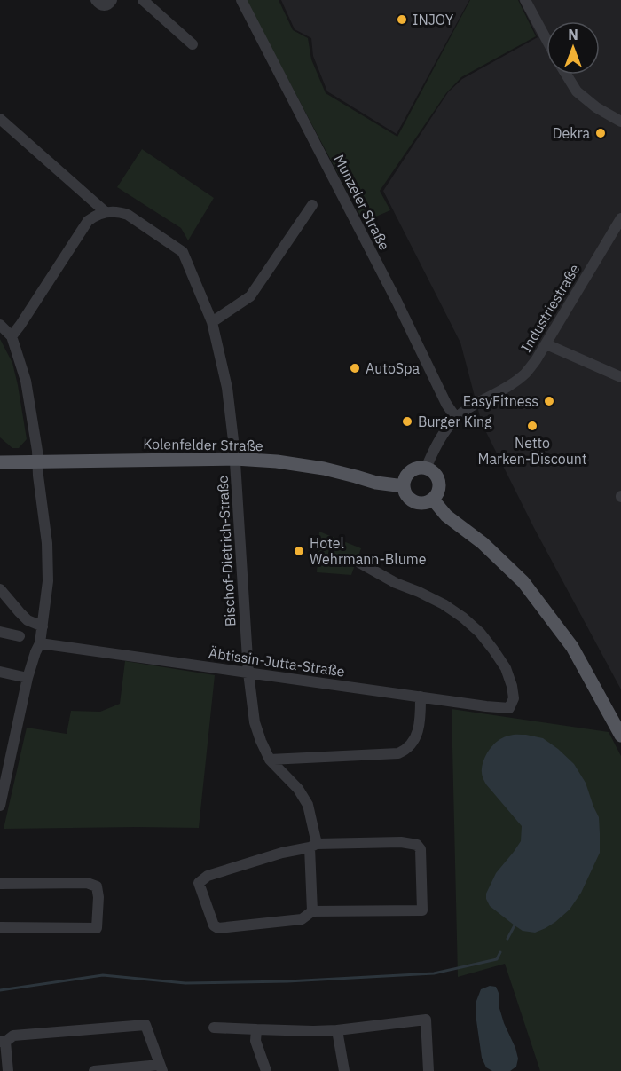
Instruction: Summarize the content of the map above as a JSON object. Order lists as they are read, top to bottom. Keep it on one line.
{"streets":{"main road":["Kolenfelder Straße"],"street":["Munzeler Straße","Industriestraße","Bischof-Dietrich-Straße","Äbtissin-Jutta-Straße"]},"crossings":[["Munzeler Straße","Industriestraße"],["Industriestraße","Kolenfelder Straße"],["Kolenfelder Straße","Bischof-Dietrich-Straße"],["Bischof-Dietrich-Straße","Äbtissin-Jutta-Straße"]],"places":["INJOY","Dekra","AutoSpa","EasyFitness","Burger King","Netto Marken-Discount","Hotel Wehrmann-Blume"],"north":"top"}
